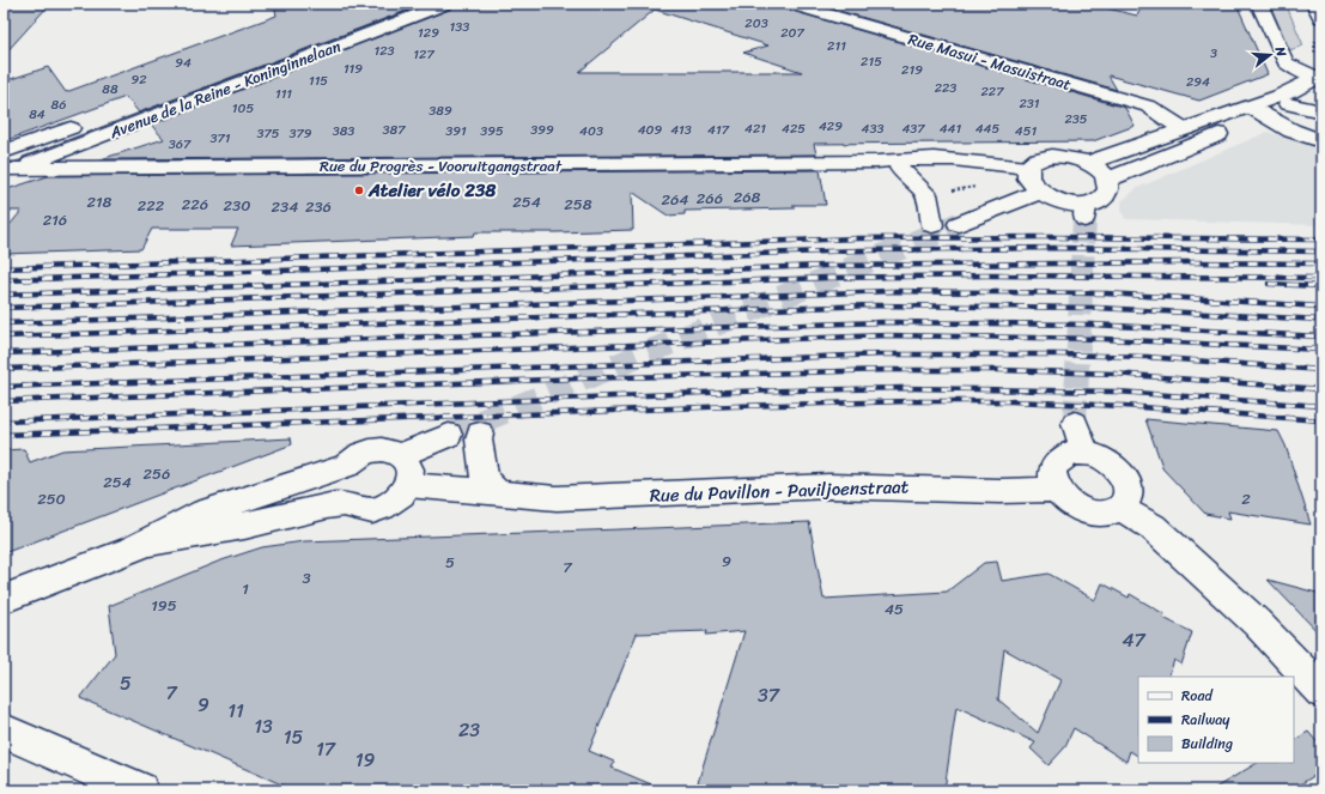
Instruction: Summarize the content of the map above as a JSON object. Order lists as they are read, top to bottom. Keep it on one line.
{"streets":{"street":["Rue Masui - Masuistraat","Avenue de la Reine - Koninginnelaan","Rue du Progrès - Vooruitgangstraat","Rue du Pavillon - Paviljoenstraat"]},"crossings":[["Avenue de la Reine - Koninginnelaan","Rue du Progrès - Vooruitgangstraat"]],"places":["Atelier vélo 238"],"house_numbers":["203","133","129","207","211","123","3","127","215","94","119","219","92","115","294","223","88","227","111","231","86","105","389","84","235","429","421","425","433","437","441","445","387","399","409","413","417","383","391","395","403","451","375","379","371","367","268","266","264","218","254","226","258","222","230","234","236","216","256","254","250","2","9","5","7","3","1","195","45","47","5","7","37","9","11","13","23","15","17","19"],"legend":["Road","Railway","Building"],"north":"right"}
